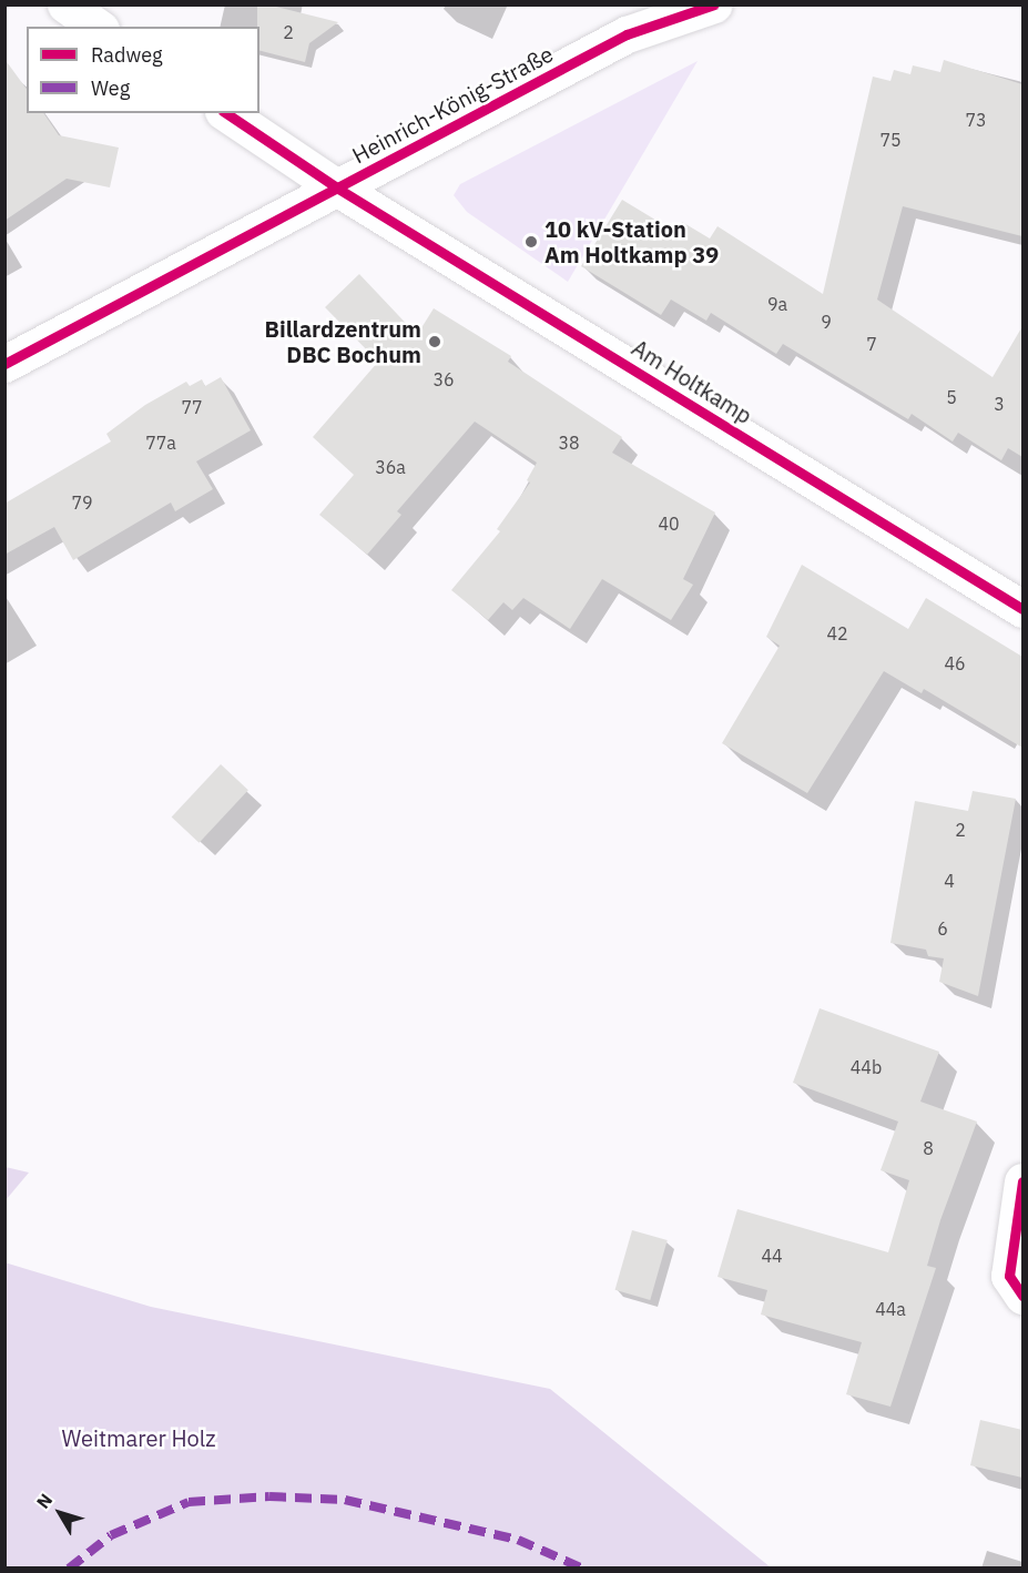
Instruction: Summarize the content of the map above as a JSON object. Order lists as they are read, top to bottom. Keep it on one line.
{"streets":{"street":["Heinrich-König-Straße","Am Holtkamp"]},"crossings":[["Heinrich-König-Straße","Am Holtkamp"]],"parks":["Weitmarer Holz"],"places":["10 kV-Station Am Holtkamp 39","Billardzentrum DBC Bochum"],"house_numbers":["2","73","75","9a","9","7","36","5","3","77","77a","38","36a","79","40","42","46","2","4","6","44b","8","44","44a"],"legend":["Radweg","Weg"],"north":"top left"}
